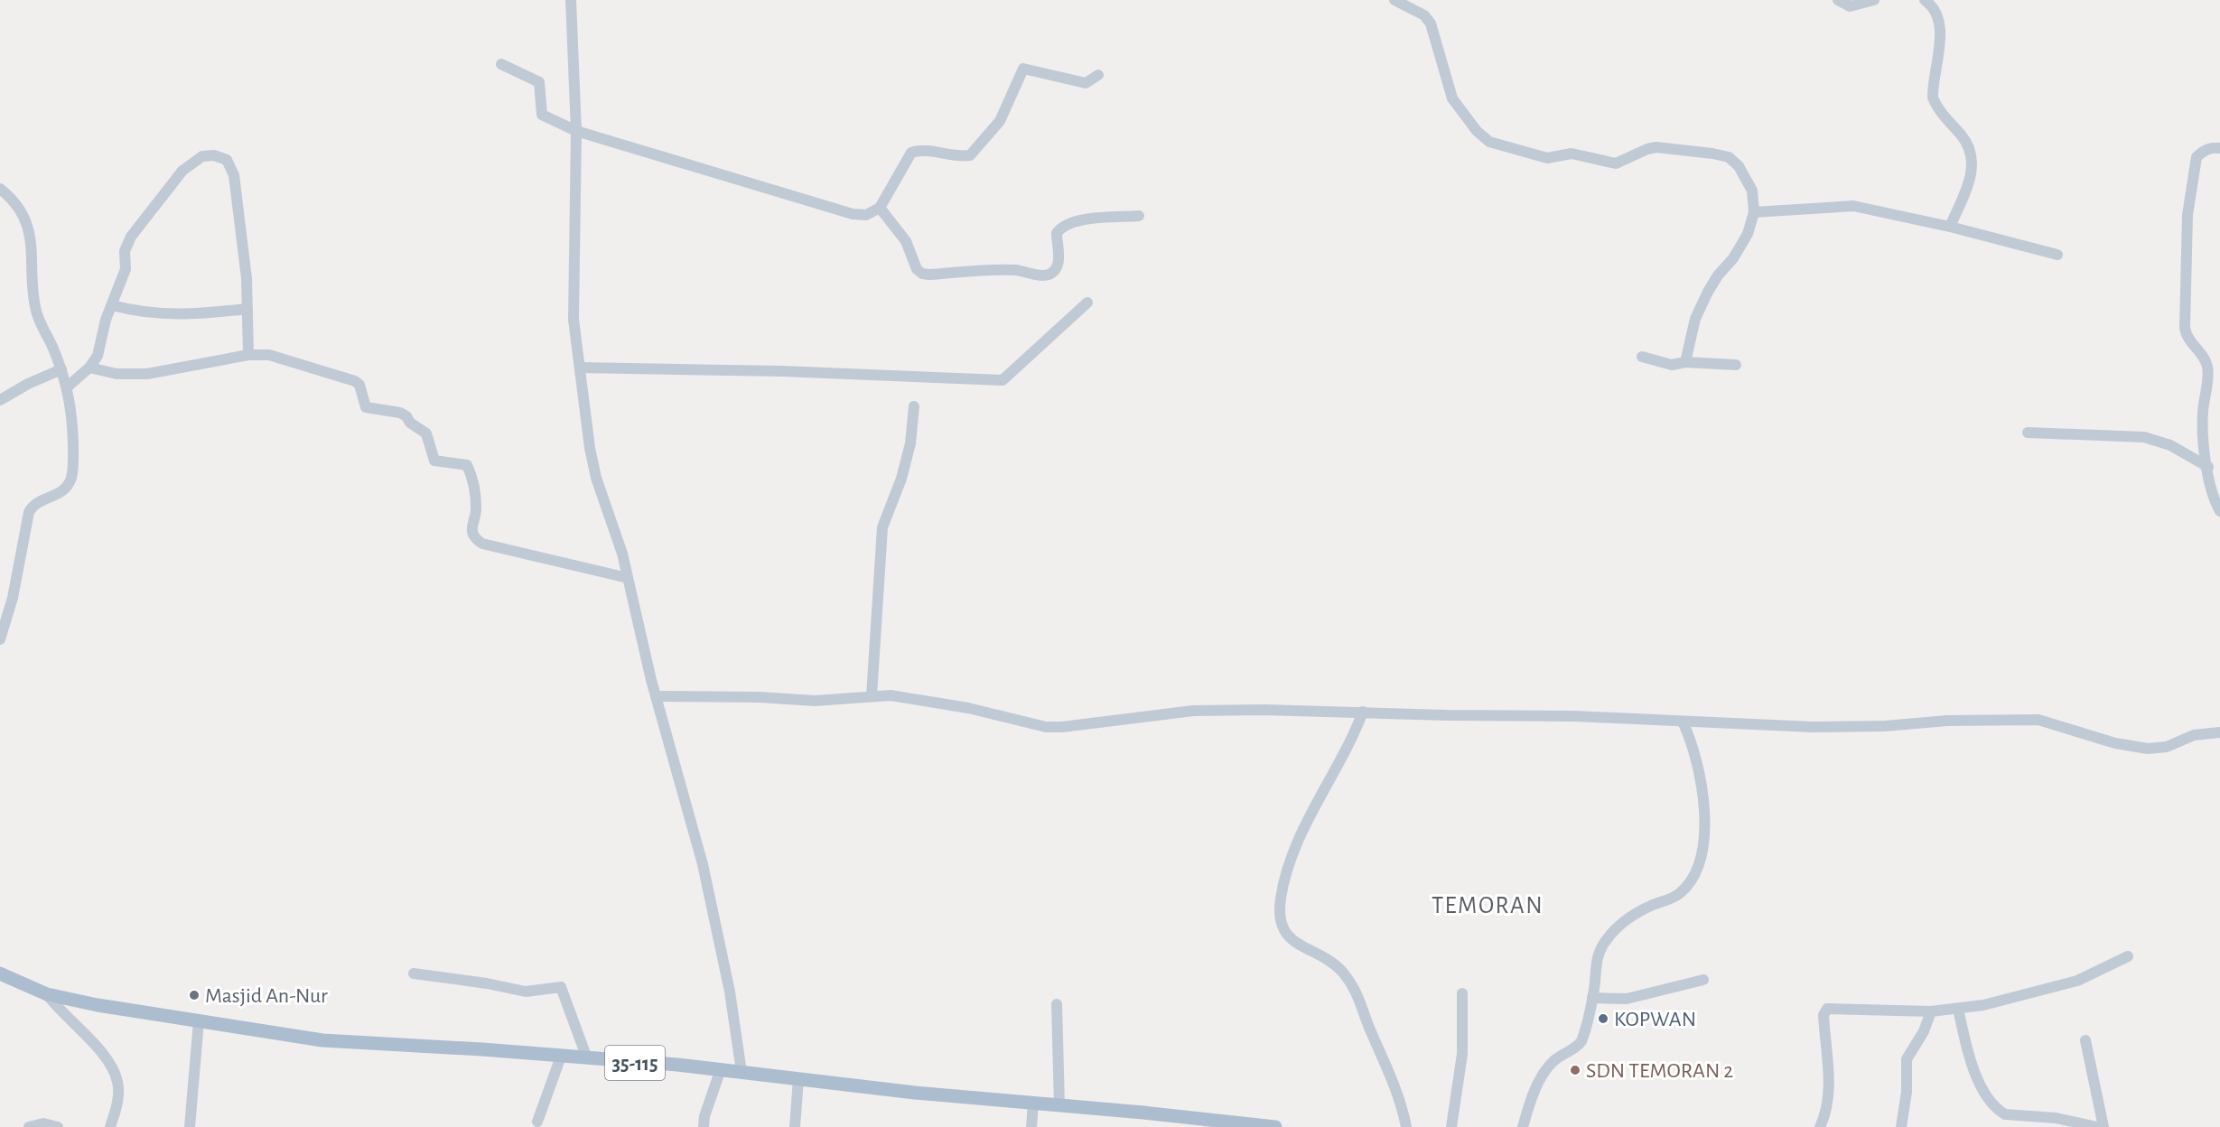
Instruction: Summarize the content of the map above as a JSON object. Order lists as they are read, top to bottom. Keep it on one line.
{"streets":{"main road":["35-115"]},"districts":["TEMORAN"],"places":["Masjid An-Nur","KOPWAN","SDN TEMORAN 2"]}
